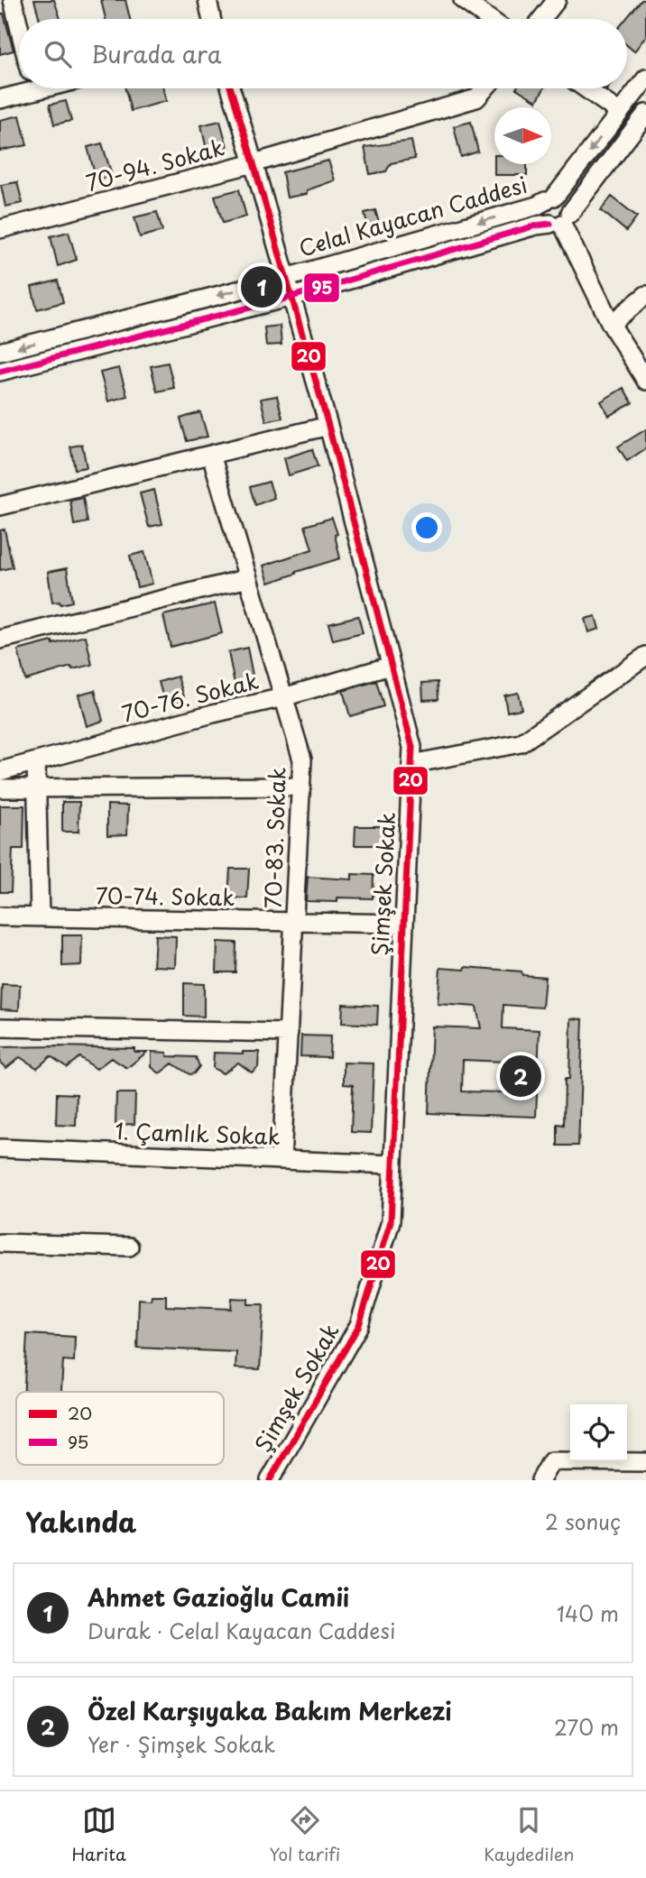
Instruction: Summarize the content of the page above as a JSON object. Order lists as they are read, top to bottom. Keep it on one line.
{"streets":{"street":["70-94. Sokak","Celal Kayacan Caddesi","70-76. Sokak","70-83. Sokak","Şimşek Sokak","70-74. Sokak","1. Çamlık Sokak"]},"crossings":[["70-94. Sokak","Şimşek Sokak"],["Celal Kayacan Caddesi","Şimşek Sokak"],["70-76. Sokak","70-83. Sokak"],["70-76. Sokak","Şimşek Sokak"],["70-83. Sokak","70-74. Sokak"],["70-83. Sokak","1. Çamlık Sokak"],["Şimşek Sokak","70-74. Sokak"],["Şimşek Sokak","1. Çamlık Sokak"]],"lines":["transit line 20","transit line 95"],"legend":["20","95"],"north":"right","page":{"search":"Burada ara","pins":["1","2"],"heading":["Yakında","2 sonuç"],"list":[{"mark":"1","name":"Ahmet Gazioğlu Camii","note":"Durak · Celal Kayacan Caddesi","value":"140 m"},{"mark":"2","name":"Özel Karşıyaka Bakım Merkezi","note":"Yer · Şimşek Sokak","value":"270 m"}],"nav":["Harita","Yol tarifi","Kaydedilen"]}}
